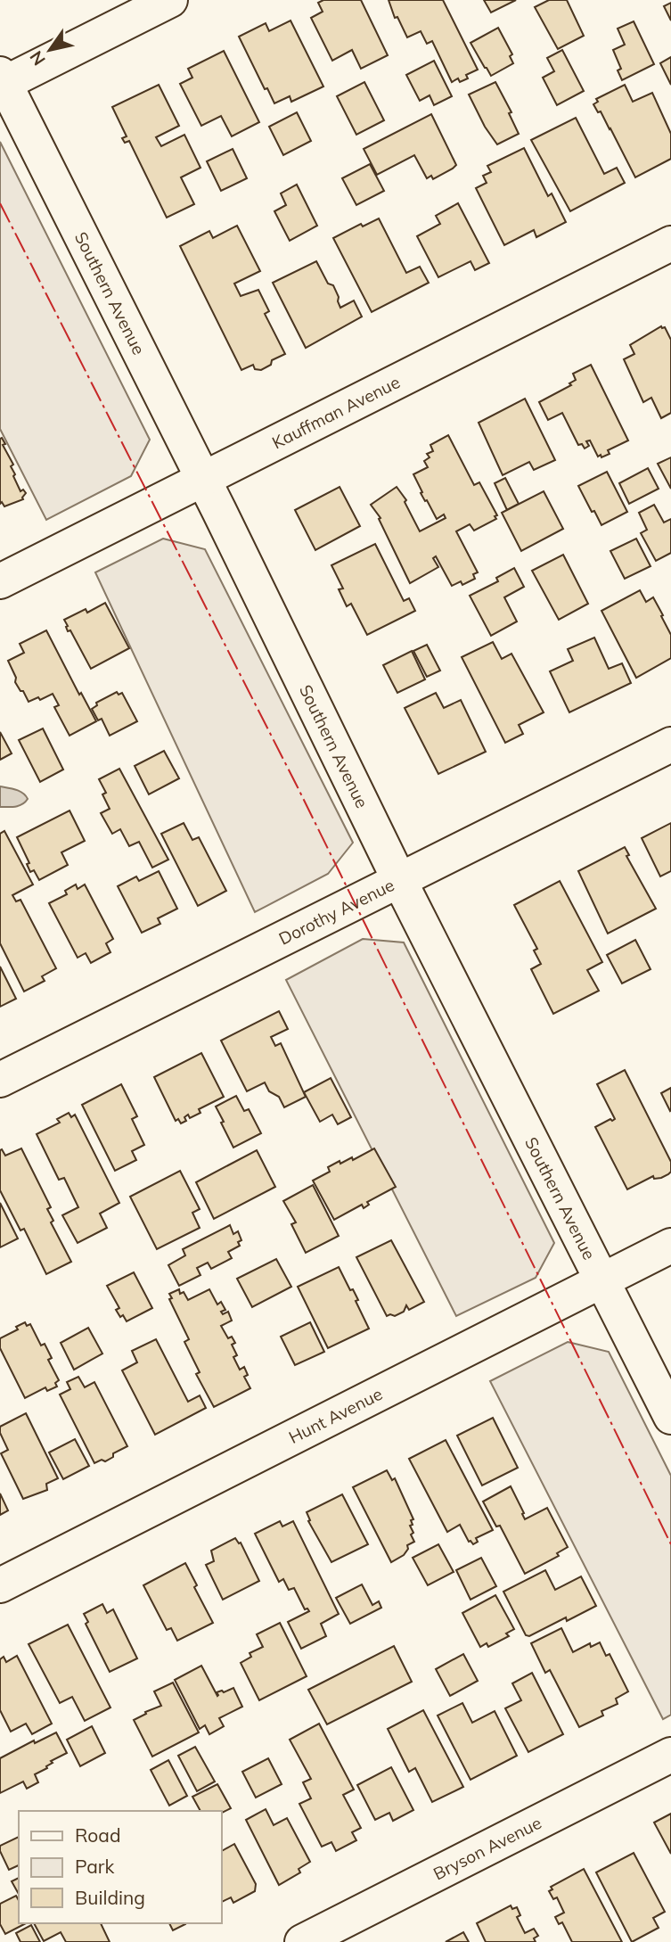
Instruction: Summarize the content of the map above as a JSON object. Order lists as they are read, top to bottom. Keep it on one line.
{"streets":{"street":["Southern Avenue","Kauffman Avenue","Dorothy Avenue","Hunt Avenue","Bryson Avenue"]},"crossings":[["Southern Avenue","Kauffman Avenue"],["Southern Avenue","Dorothy Avenue"],["Southern Avenue","Hunt Avenue"]],"legend":["Road","Park","Building"],"north":"bottom left"}
